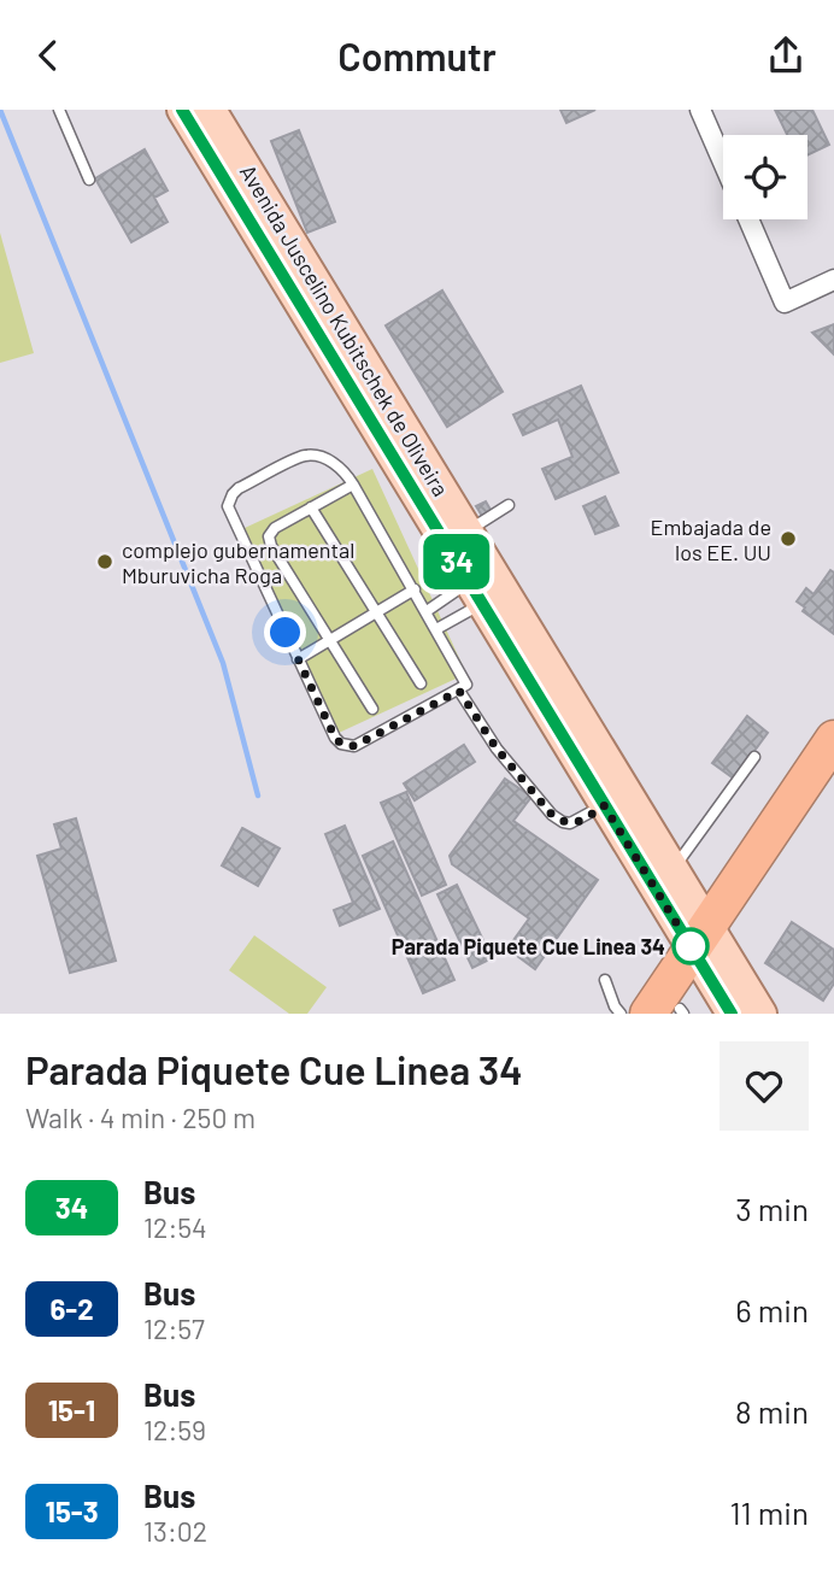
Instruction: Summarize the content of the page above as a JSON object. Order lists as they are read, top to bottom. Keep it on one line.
{"streets":{"main road":["Avenida Juscelino Kubitschek de Oliveira"]},"places":["Embajada de los EE. UU","complejo gubernamental Mburuvicha Roga","Parada Piquete Cue Linea 34"],"lines":["bus line 34"],"page":{"header":"Commutr","on_map":"34","heading":["Parada Piquete Cue Linea 34","Walk · 4 min · 250 m"],"list":[{"mark":"34","name":"Bus","note":"12:54","value":"3 min"},{"mark":"6-2","name":"Bus","note":"12:57","value":"6 min"},{"mark":"15-1","name":"Bus","note":"12:59","value":"8 min"},{"mark":"15-3","name":"Bus","note":"13:02","value":"11 min"}]}}
